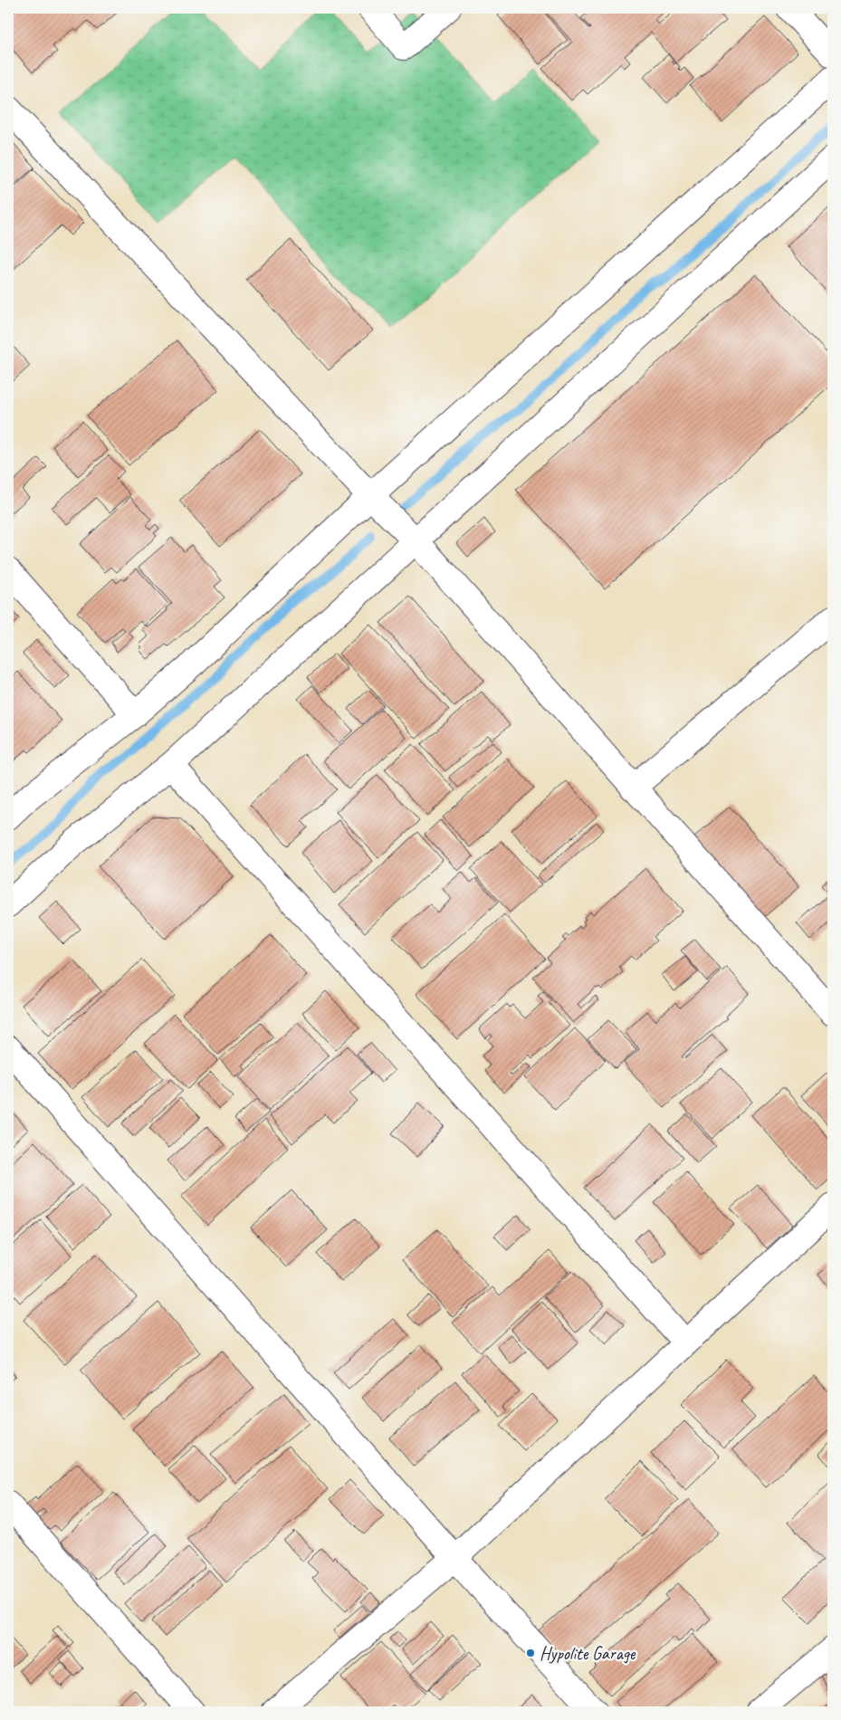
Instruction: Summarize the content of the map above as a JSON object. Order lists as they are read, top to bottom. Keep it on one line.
{"places":["Hypolite Garage"]}
